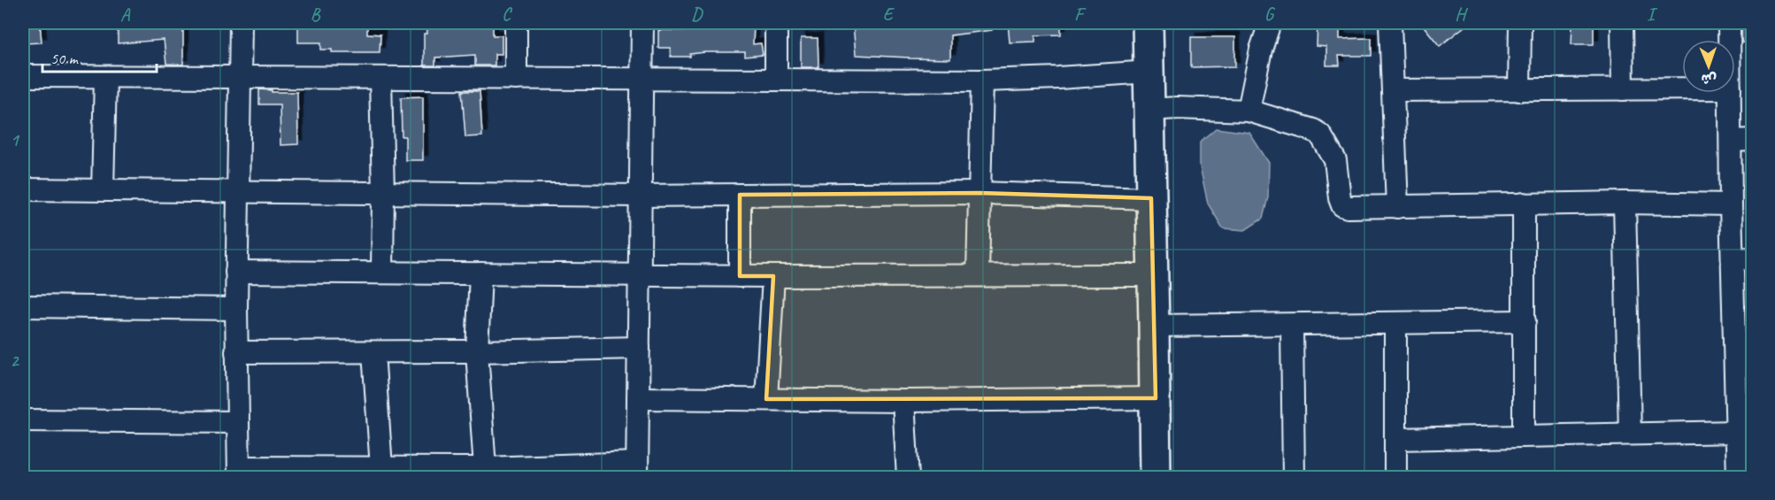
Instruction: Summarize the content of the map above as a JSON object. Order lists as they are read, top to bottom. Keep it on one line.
{"scale_bar":"50 m","north":"bottom","grid":{"columns":["A","B","C","D","E","F","G","H","I"],"rows":["1","2"]}}
